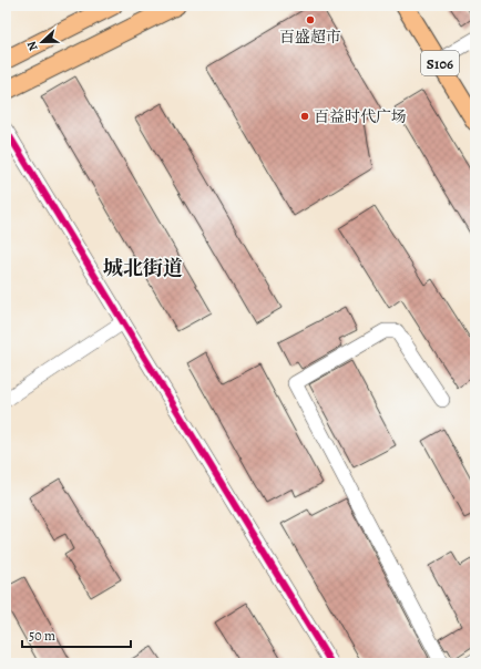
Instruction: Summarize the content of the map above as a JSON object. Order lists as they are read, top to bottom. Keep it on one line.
{"streets":{"main road":["S106"]},"districts":["城北街道"],"places":["百盛超市","百益时代广场"],"scale_bar":"50 m","north":"left"}
